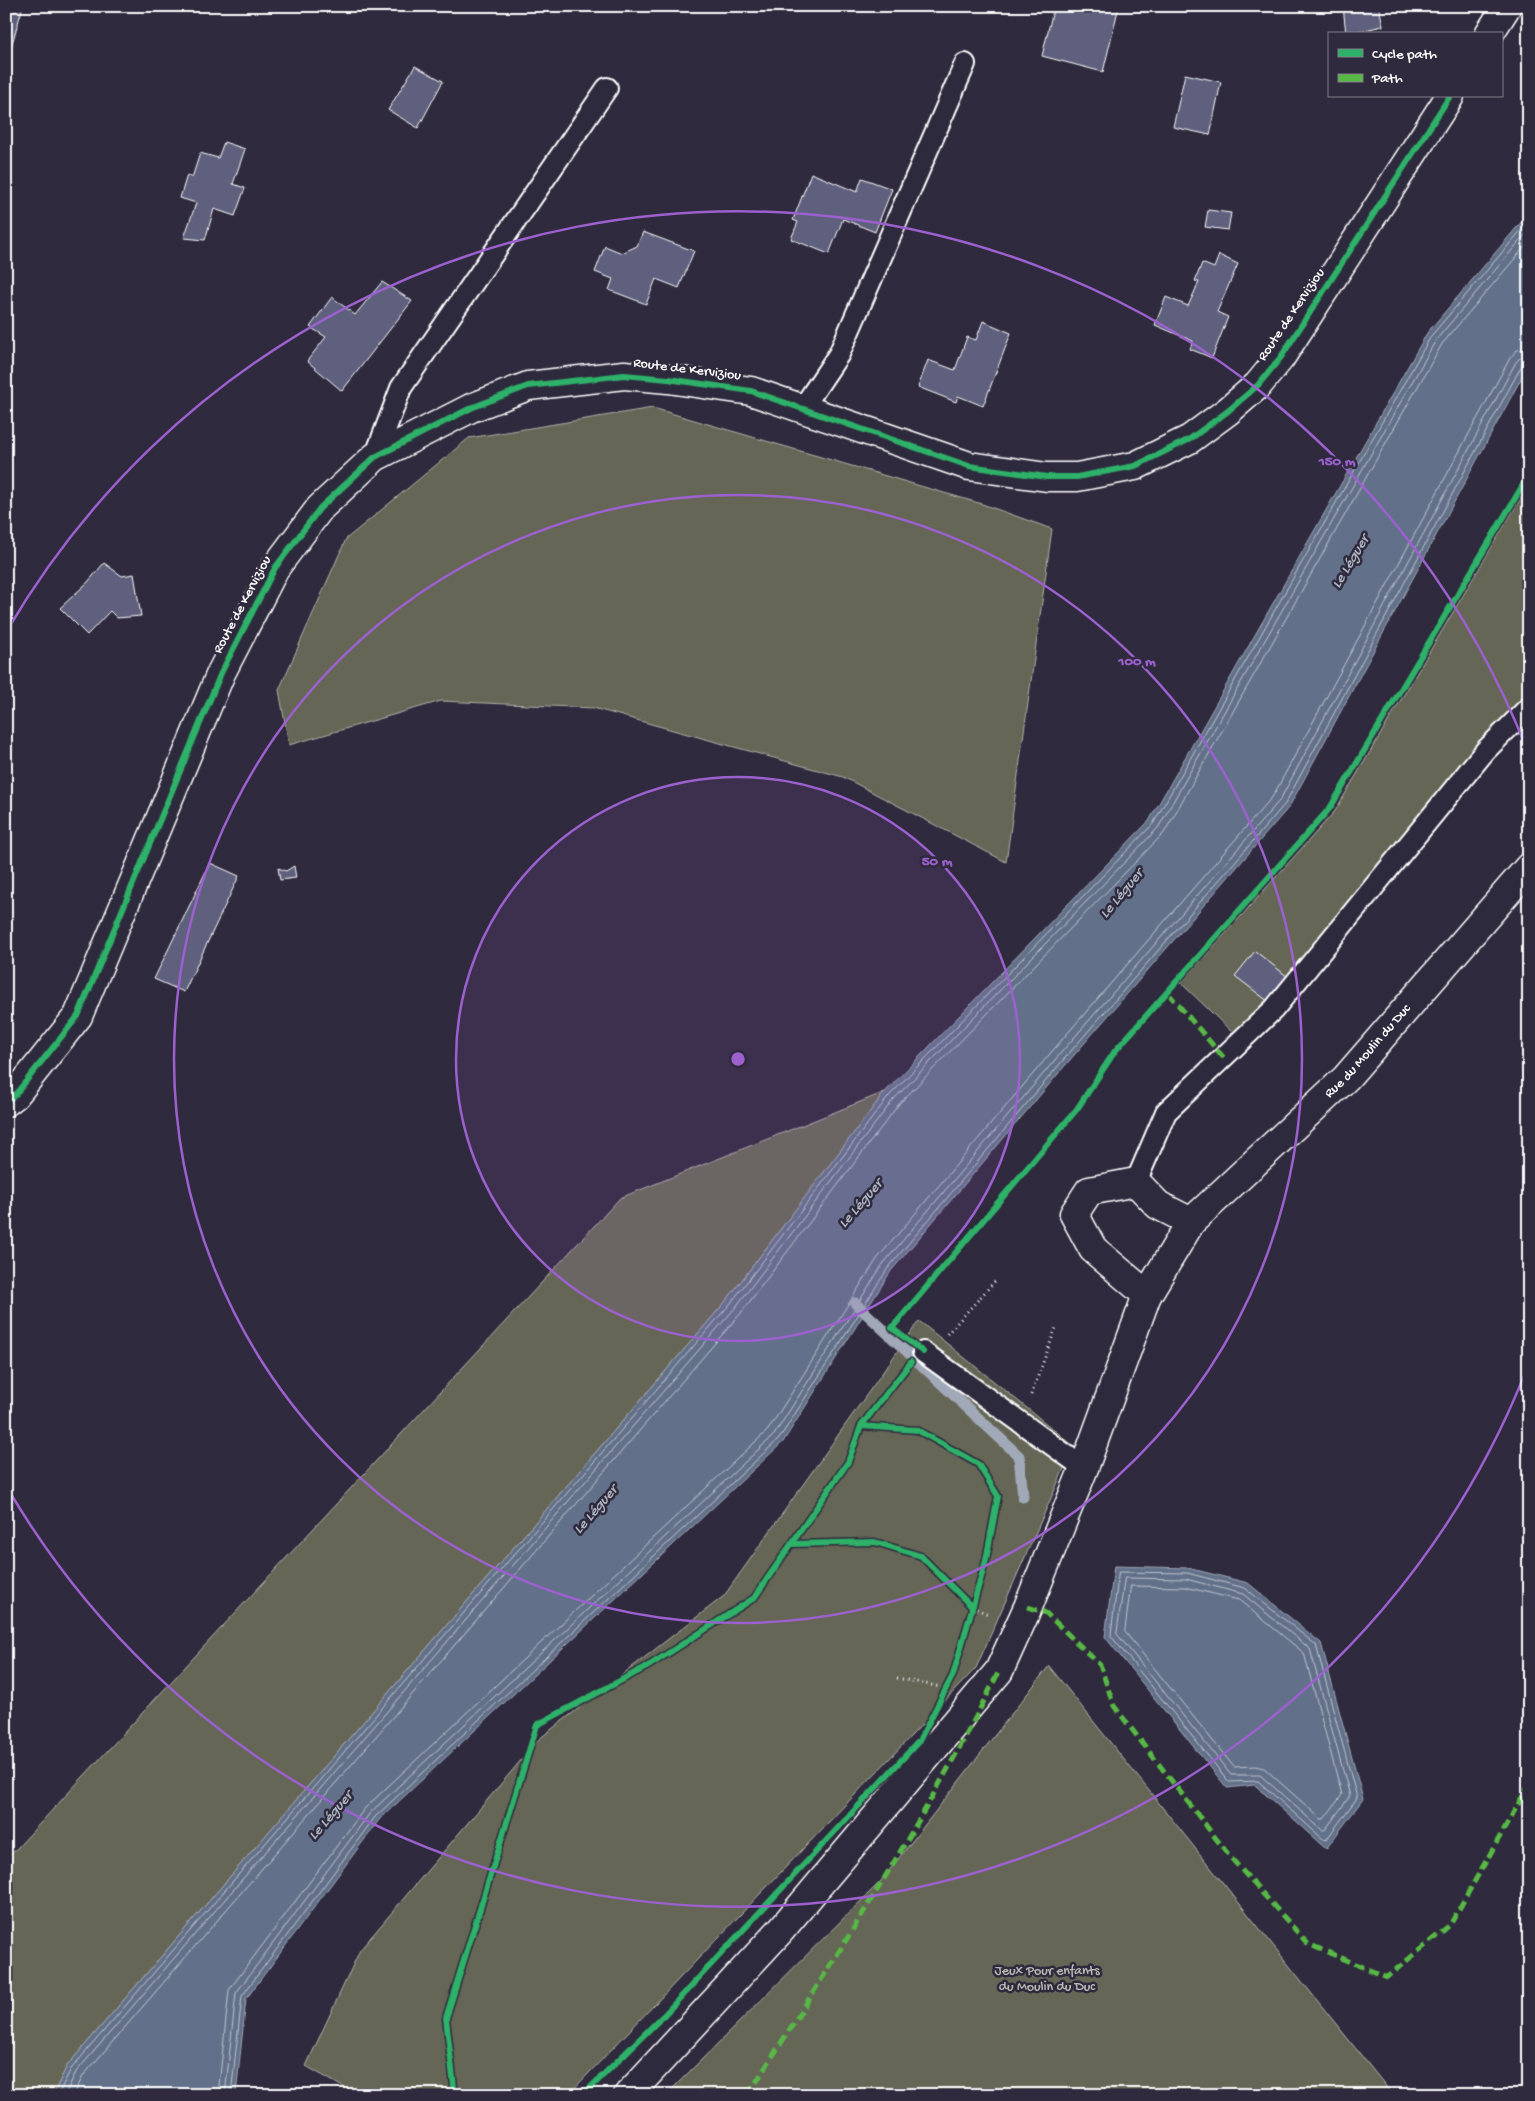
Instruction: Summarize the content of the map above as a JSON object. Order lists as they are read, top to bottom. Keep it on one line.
{"streets":{"street":["Route de Kerviziou","Rue du Moulin du Duc"]},"water":["Le Léguer"],"parks":["Jeux Pour enfants du Moulin du Duc"],"legend":["Cycle path","Path"],"rings":["150 m","100 m","50 m"]}
